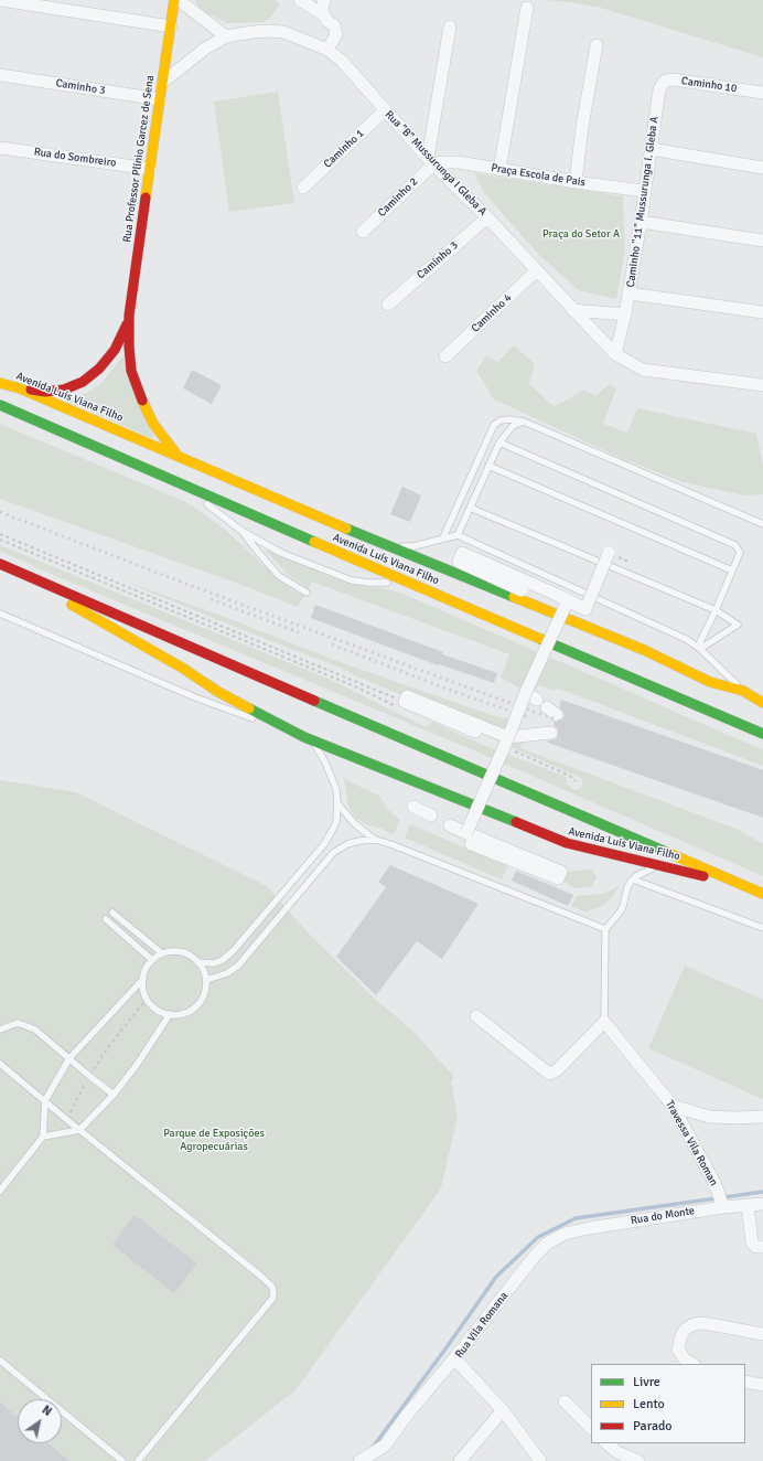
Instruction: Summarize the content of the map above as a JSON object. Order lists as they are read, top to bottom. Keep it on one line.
{"streets":{"main road":["Rua Professor Plínio Garcez de Sena","Avenida Luís Viana Filho"],"street":["Caminho 10","Caminho 3","Caminho 1","Rua do Sombreiro","Rua \"B\" Mussurunga I Gleba A","Praça Escola de Pais","Caminho 2","Caminho \"11\" Mussurunga I. Gleba A","Caminho 4","Travessa Vila Roman","Rua do Monte","Rua Vila Romana"]},"crossings":[["Caminho 10","Caminho \"11\" Mussurunga I. Gleba A"],["Caminho 3","Rua Professor Plínio Garcez de Sena"],["Caminho 3","Rua \"B\" Mussurunga I Gleba A"],["Caminho 1","Rua \"B\" Mussurunga I Gleba A"],["Rua do Sombreiro","Rua Professor Plínio Garcez de Sena"],["Rua Professor Plínio Garcez de Sena","Rua \"B\" Mussurunga I Gleba A"],["Rua Professor Plínio Garcez de Sena","Avenida Luís Viana Filho"],["Rua \"B\" Mussurunga I Gleba A","Praça Escola de Pais"],["Rua \"B\" Mussurunga I Gleba A","Caminho 2"],["Rua \"B\" Mussurunga I Gleba A","Caminho \"11\" Mussurunga I. Gleba A"],["Rua \"B\" Mussurunga I Gleba A","Caminho 4"],["Praça Escola de Pais","Caminho 2"],["Praça Escola de Pais","Caminho \"11\" Mussurunga I. Gleba A"],["Travessa Vila Roman","Rua do Monte"],["Rua do Monte","Rua Vila Romana"]],"parks":["Praça do Setor A","Parque de Exposições Agropecuárias"],"legend":["Livre","Lento","Parado"],"north":"top right"}
